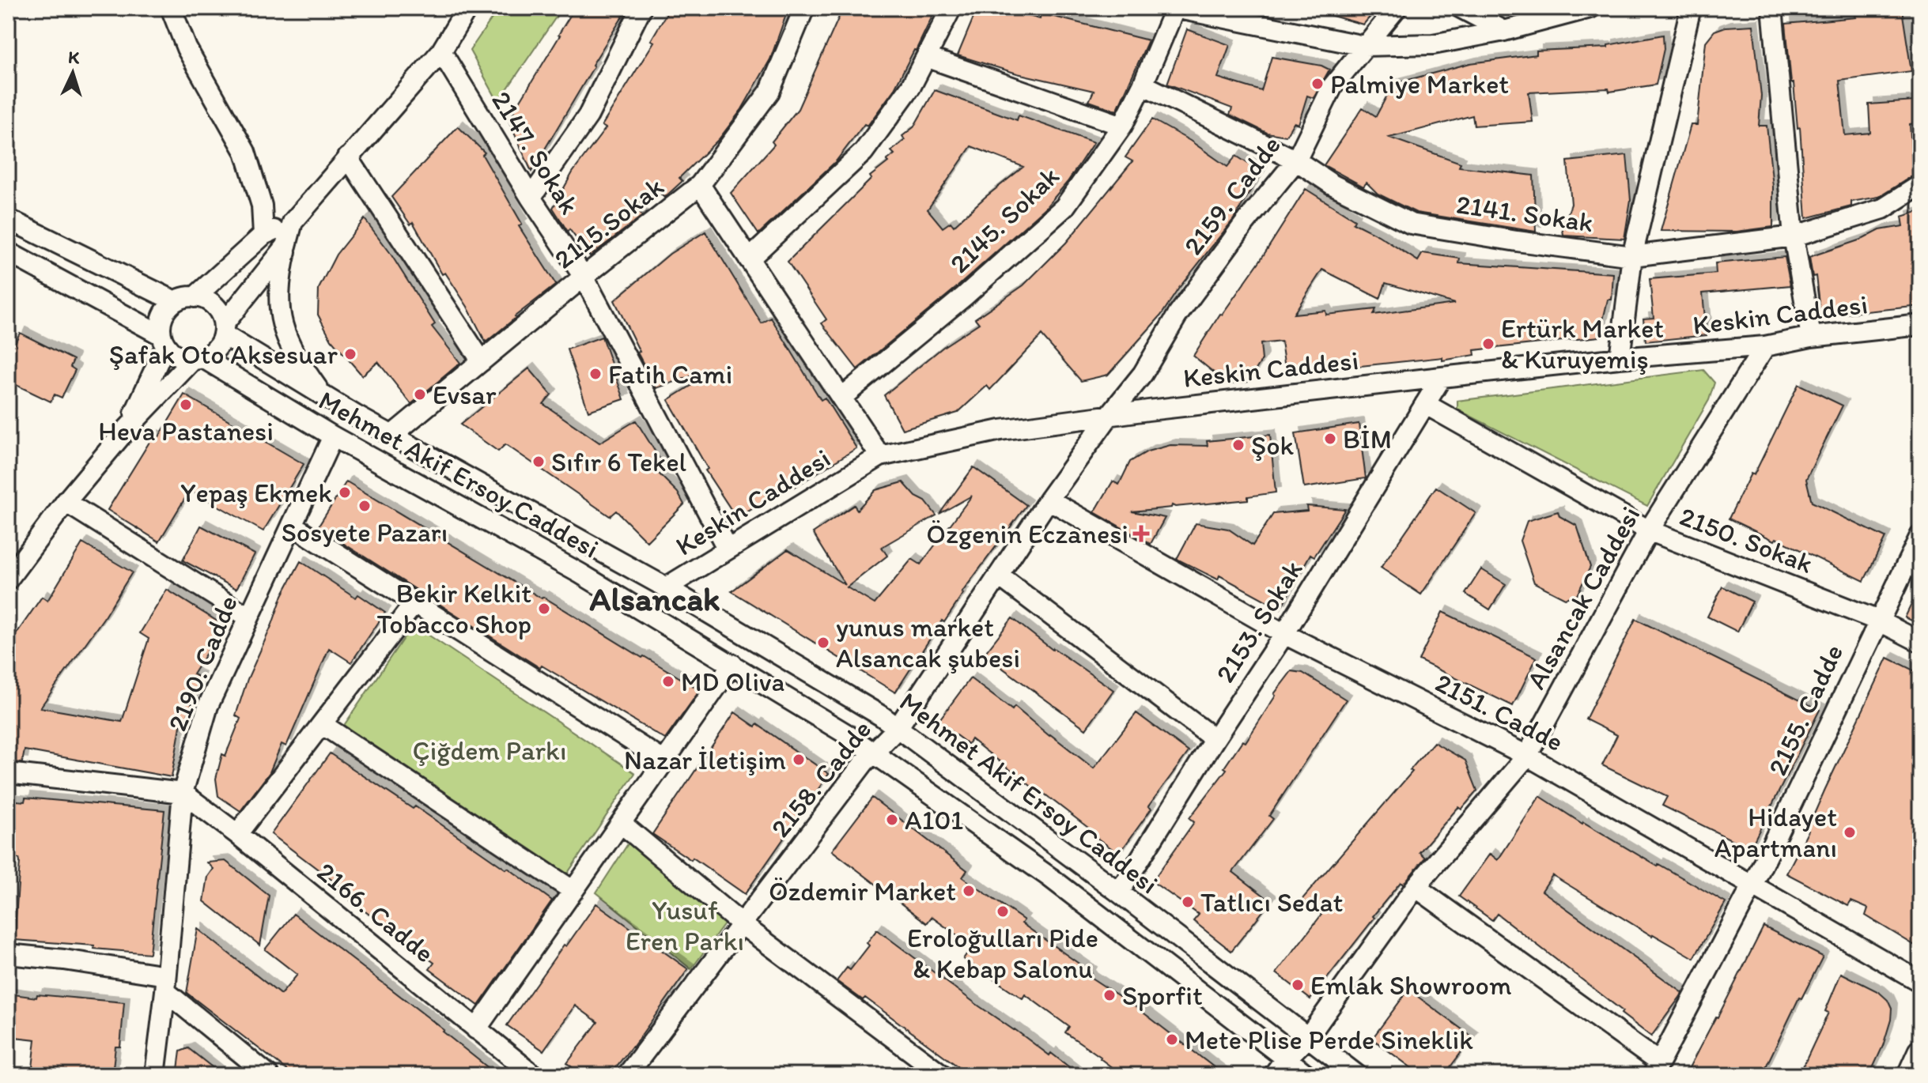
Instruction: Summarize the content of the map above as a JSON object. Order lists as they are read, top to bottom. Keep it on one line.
{"streets":{"street":["2147. Sokak","2159. Cadde","2141. Sokak","2145. Sokak","2115.Sokak","Keskin Caddesi","Mehmet Akif Ersoy Caddesi","2150. Sokak","Alsancak Caddesi","2153. Sokak","2190. Cadde","2155. Cadde","2151. Cadde","2158. Cadde","2166. Cadde"]},"crossings":[["2147. Sokak","2115.Sokak"],["2147. Sokak","Keskin Caddesi"],["2159. Cadde","2141. Sokak"],["2159. Cadde","Keskin Caddesi"],["2159. Cadde","2158. Cadde"],["2141. Sokak","2145. Sokak"],["2115.Sokak","Mehmet Akif Ersoy Caddesi"],["Keskin Caddesi","Mehmet Akif Ersoy Caddesi"],["Keskin Caddesi","Alsancak Caddesi"],["Keskin Caddesi","2153. Sokak"],["Keskin Caddesi","2158. Cadde"],["Mehmet Akif Ersoy Caddesi","Alsancak Caddesi"],["Mehmet Akif Ersoy Caddesi","2153. Sokak"],["Mehmet Akif Ersoy Caddesi","2190. Cadde"],["Mehmet Akif Ersoy Caddesi","2158. Cadde"],["2150. Sokak","Alsancak Caddesi"],["2150. Sokak","2153. Sokak"],["2150. Sokak","2155. Cadde"],["Alsancak Caddesi","2151. Cadde"],["2153. Sokak","2151. Cadde"],["2190. Cadde","2166. Cadde"],["2155. Cadde","2151. Cadde"],["2151. Cadde","2158. Cadde"]],"districts":["Alsancak"],"parks":["Çiğdem Parkı","Yusuf Eren Parkı"],"places":{"other":["Palmiye Market","Ertürk Market & Kuruyemiş","Şafak Oto Aksesuar","Fatih Cami","Evsar","Heva Pastanesi","BİM","Şok","Sıfır 6 Tekel","Yepaş Ekmek","Sosyete Pazarı","Bekir Kelkit Tobacco Shop","yunus market Alsancak şubesi","MD Oliva","Nazar İletişim","A101","Hidayet Apartmanı","Özdemir Market","Tatlıcı Sedat","Eroloğulları Pide & Kebap Salonu","Emlak Showroom","Sporfit","Mete Plise Perde Sineklik"],"health":["Özgenin Eczanesi"]},"north":"top"}
